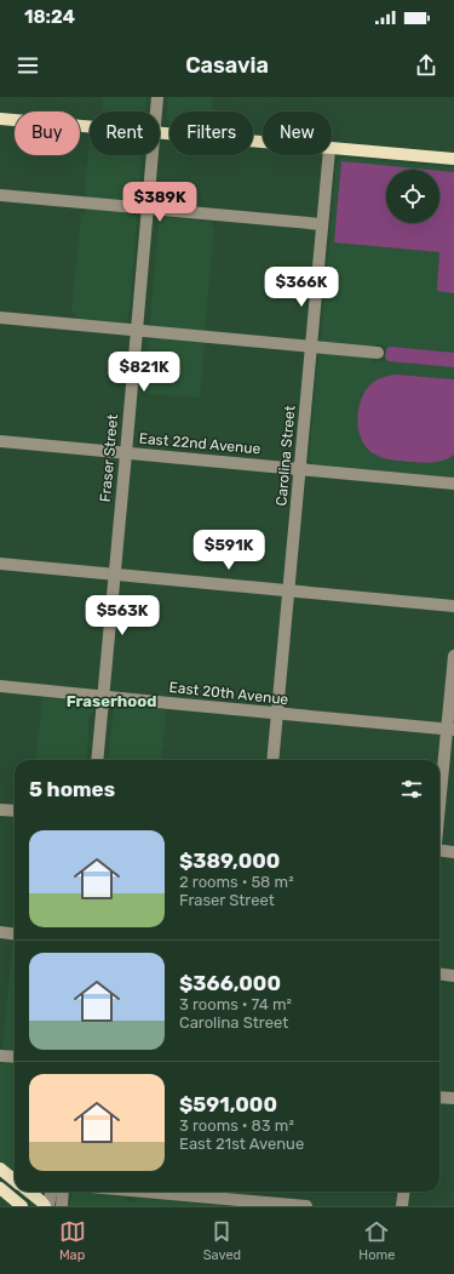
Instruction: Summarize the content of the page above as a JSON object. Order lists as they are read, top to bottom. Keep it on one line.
{"streets":{"street":["East 22nd Avenue","Carolina Street","Fraser Street","East 20th Avenue"]},"crossings":[["East 22nd Avenue","Carolina Street"],["East 22nd Avenue","Fraser Street"],["Carolina Street","East 20th Avenue"],["Fraser Street","East 20th Avenue"]],"districts":["Fraserhood"],"page":{"status":"18:24","header":"Casavia","chip":["Buy","Rent","Filters","New"],"price":["$389K","$366K","$821K","$591K","$563K"],"heading":"5 homes","list":[{"name":"$389,000","note":"2 rooms · 58 m² · Fraser Street"},{"name":"$366,000","note":"3 rooms · 74 m² · Carolina Street"},{"name":"$591,000","note":"3 rooms · 83 m² · East 21st Avenue"}],"tabs":["Map","Saved","Home"]}}
